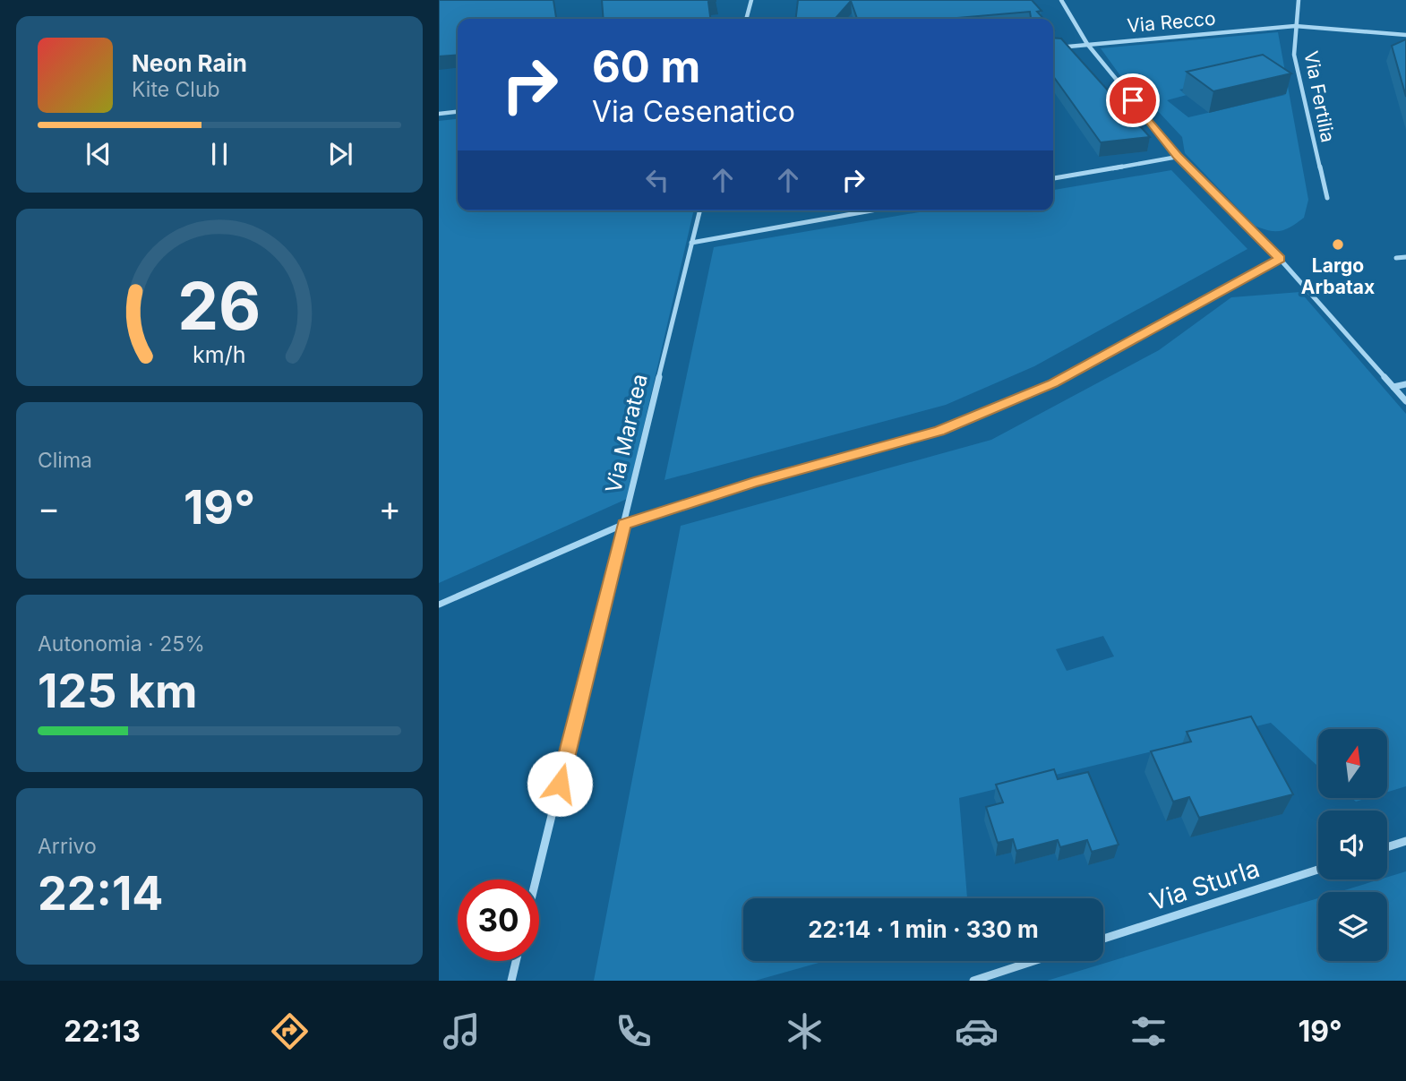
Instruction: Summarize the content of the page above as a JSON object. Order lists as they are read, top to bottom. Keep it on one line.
{"streets":{"street":["Via Recco","Via Fertilia","Via Maratea","Via Sturla"]},"crossings":[["Via Recco","Via Fertilia"]],"places":["Largo Arbatax"],"north":"top","page":{"turn":["60 m","Via Cesenatico"],"song":["Neon Rain","Kite Club"],"tile":["Clima",["Autonomia · 25%","125 km"],["Arrivo","22:14"]],"heat":["−","19°","+"],"limit":"30","trip":"22:14 · 1 min · 330 m","tabs":["22:13","19°"],"gauge":["26","km/h"]}}
